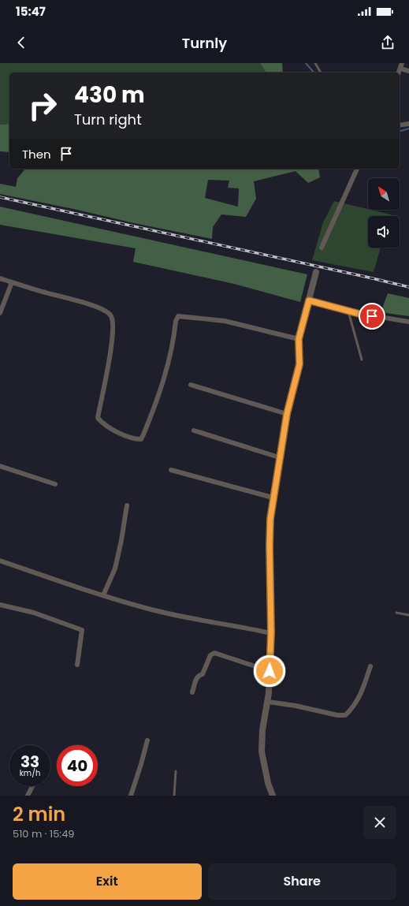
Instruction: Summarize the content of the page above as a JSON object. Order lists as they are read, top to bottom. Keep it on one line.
{"north":"top left","page":{"status":"15:47","header":"Turnly","turn":["430 m","Turn right"],"then":"Then","speed":"33 km/h","limit":"40","heading":["2 min","510 m · 15:49"],"buttons":["Exit","Share"]}}
